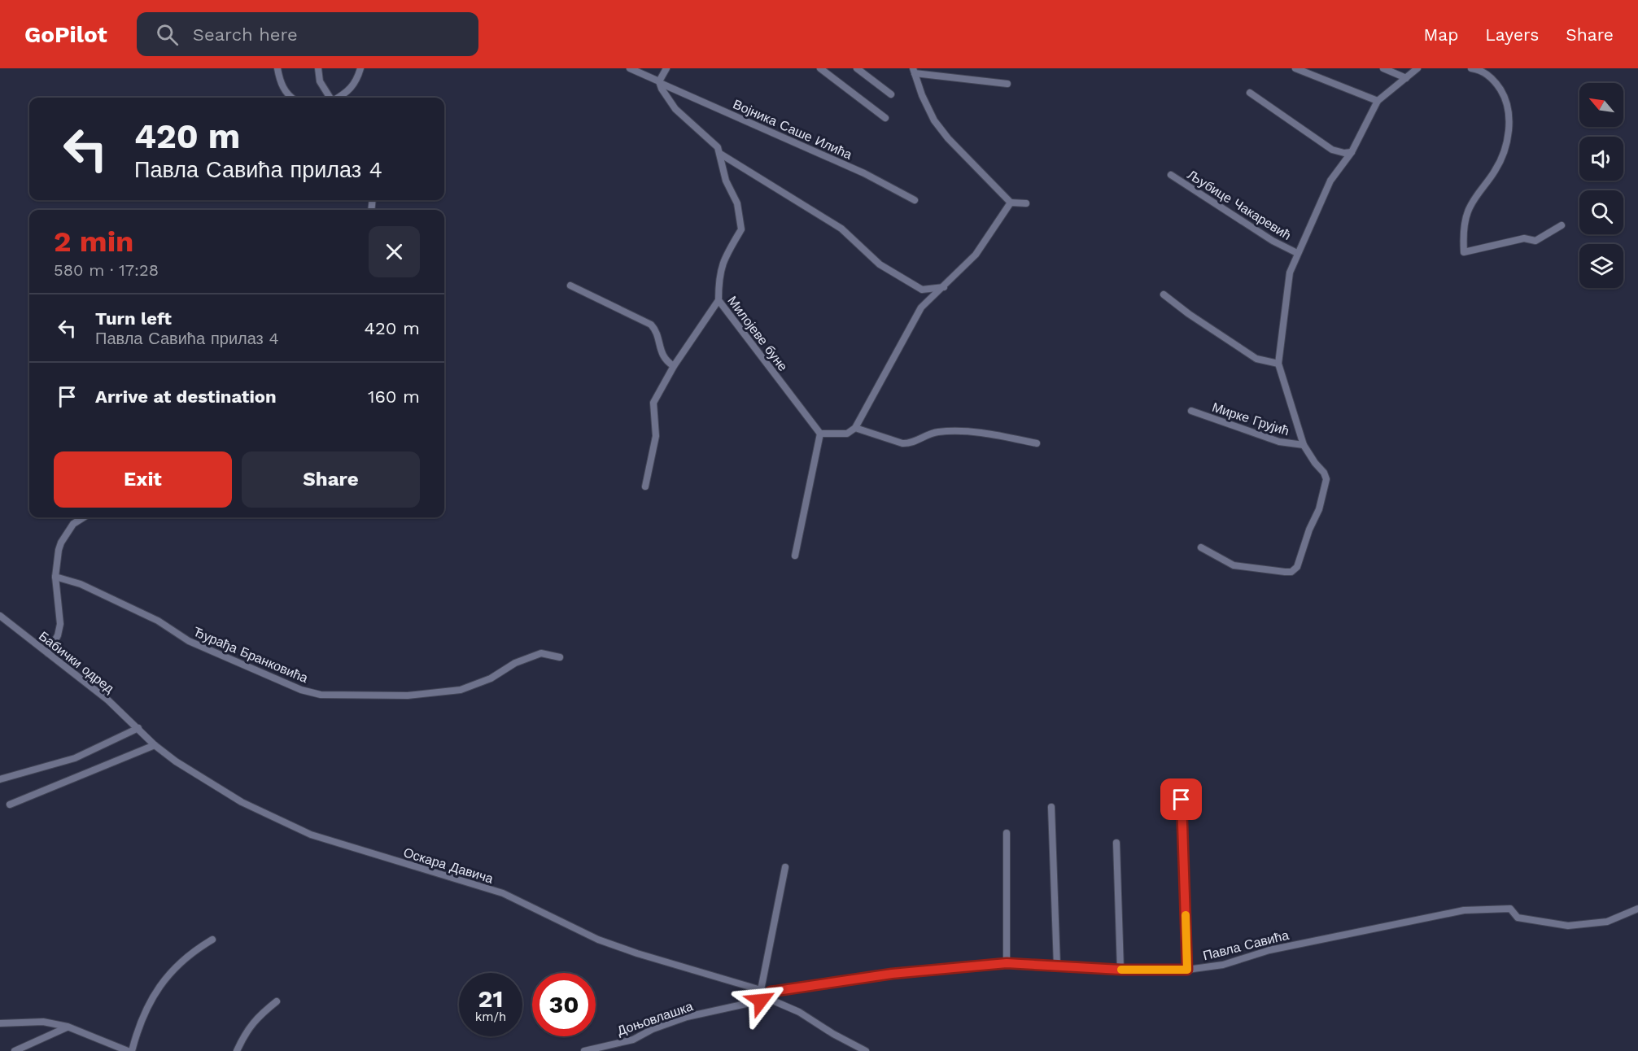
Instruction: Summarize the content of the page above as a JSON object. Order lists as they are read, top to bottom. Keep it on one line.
{"streets":{"street":["Војника Саше Илића","Љубице Чакаревић","Милојеве буне","Мирке Грујић","Ђурађа Бранковића","Бабички одред","Оскара Давича","Павла Савића","Доњовлашка"]},"crossings":[["Војника Саше Илића","Милојеве буне"],["Бабички одред","Оскара Давича"],["Оскара Давича","Павла Савића"],["Оскара Давича","Доњовлашка"],["Павла Савића","Доњовлашка"]],"north":"top left","page":{"header":"GoPilot","search":"Search here","nav":["Map","Layers","Share"],"turn":["420 m","Павла Савића прилаз 4"],"heading":["2 min","580 m · 17:28"],"list":[{"name":"Turn left","note":"Павла Савића прилаз 4","value":"420 m"},{"name":"Arrive at destination","value":"160 m"}],"buttons":["Exit","Share"],"speed":"21 km/h","limit":"30"}}
